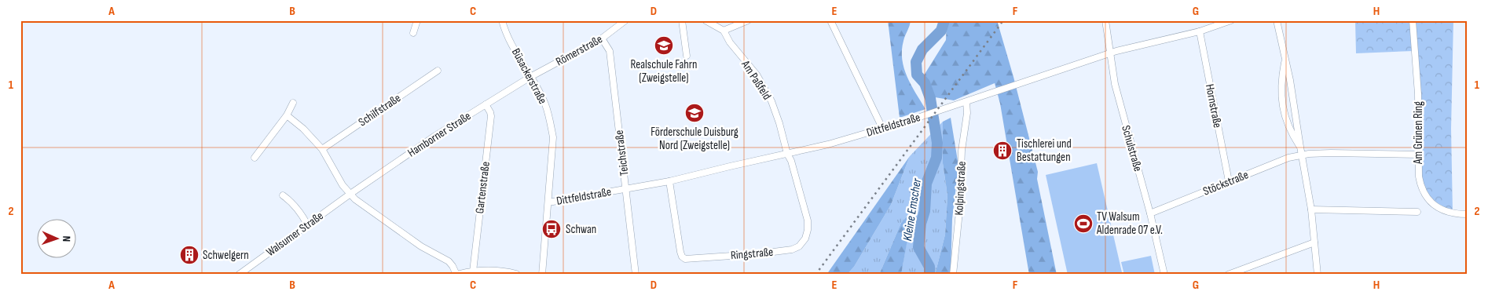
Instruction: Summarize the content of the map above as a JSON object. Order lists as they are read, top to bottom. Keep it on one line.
{"streets":{"street":["Römerstraße","Büsackerstraße","Am Paßfeld","Hornstraße","Schilfstraße","Dittfeldstraße","Am Grünen Ring","Hamborner Straße","Schulstraße","Teichstraße","Stöckstraße","Gartenstraße","Kolpingstraße","Walsumer Straße","Ringstraße"]},"crossings":[["Römerstraße","Büsackerstraße"],["Römerstraße","Hamborner Straße"],["Römerstraße","Teichstraße"],["Büsackerstraße","Dittfeldstraße"],["Büsackerstraße","Hamborner Straße"],["Am Paßfeld","Dittfeldstraße"],["Am Paßfeld","Ringstraße"],["Hornstraße","Dittfeldstraße"],["Hornstraße","Stöckstraße"],["Dittfeldstraße","Schulstraße"],["Dittfeldstraße","Teichstraße"],["Dittfeldstraße","Kolpingstraße"],["Dittfeldstraße","Ringstraße"],["Am Grünen Ring","Stöckstraße"],["Hamborner Straße","Gartenstraße"],["Hamborner Straße","Walsumer Straße"],["Schulstraße","Stöckstraße"]],"water":["Kleine Emscher"],"places":{"school or university":["Realschule Fahrn (Zweigstelle)","Förderschule Duisburg Nord (Zweigstelle)"],"building":["Tischlerei und Bestattungen","Schwelgern"],"sports":["TV Walsum Aldenrade 07 e.V."],"bus stop":["Schwan"]},"north":"right","grid":{"columns":["A","B","C","D","E","F","G","H"],"rows":["1","2"]}}
